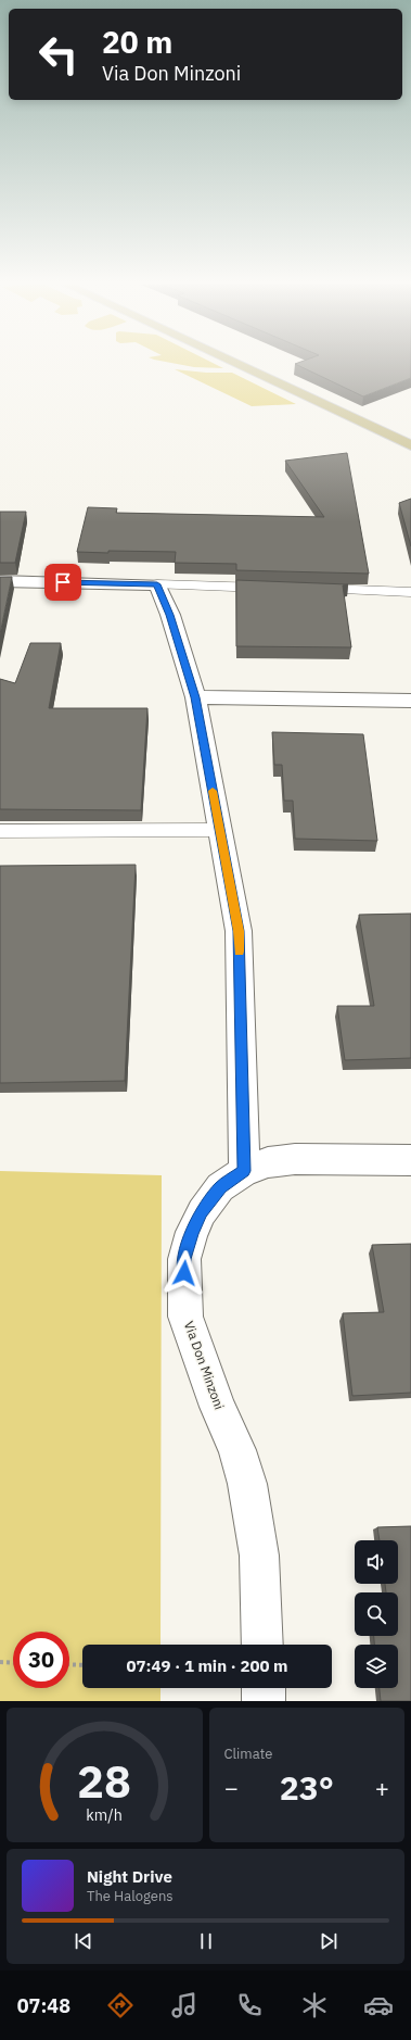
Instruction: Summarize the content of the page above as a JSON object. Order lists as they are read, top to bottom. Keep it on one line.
{"streets":{"street":["Via Don Minzoni"]},"page":{"turn":["20 m","Via Don Minzoni"],"limit":"30","trip":"07:49 · 1 min · 200 m","tile":"Climate","heat":["−","23°","+"],"song":["Night Drive","The Halogens"],"tabs":"07:48","gauge":["28","km/h"]}}
